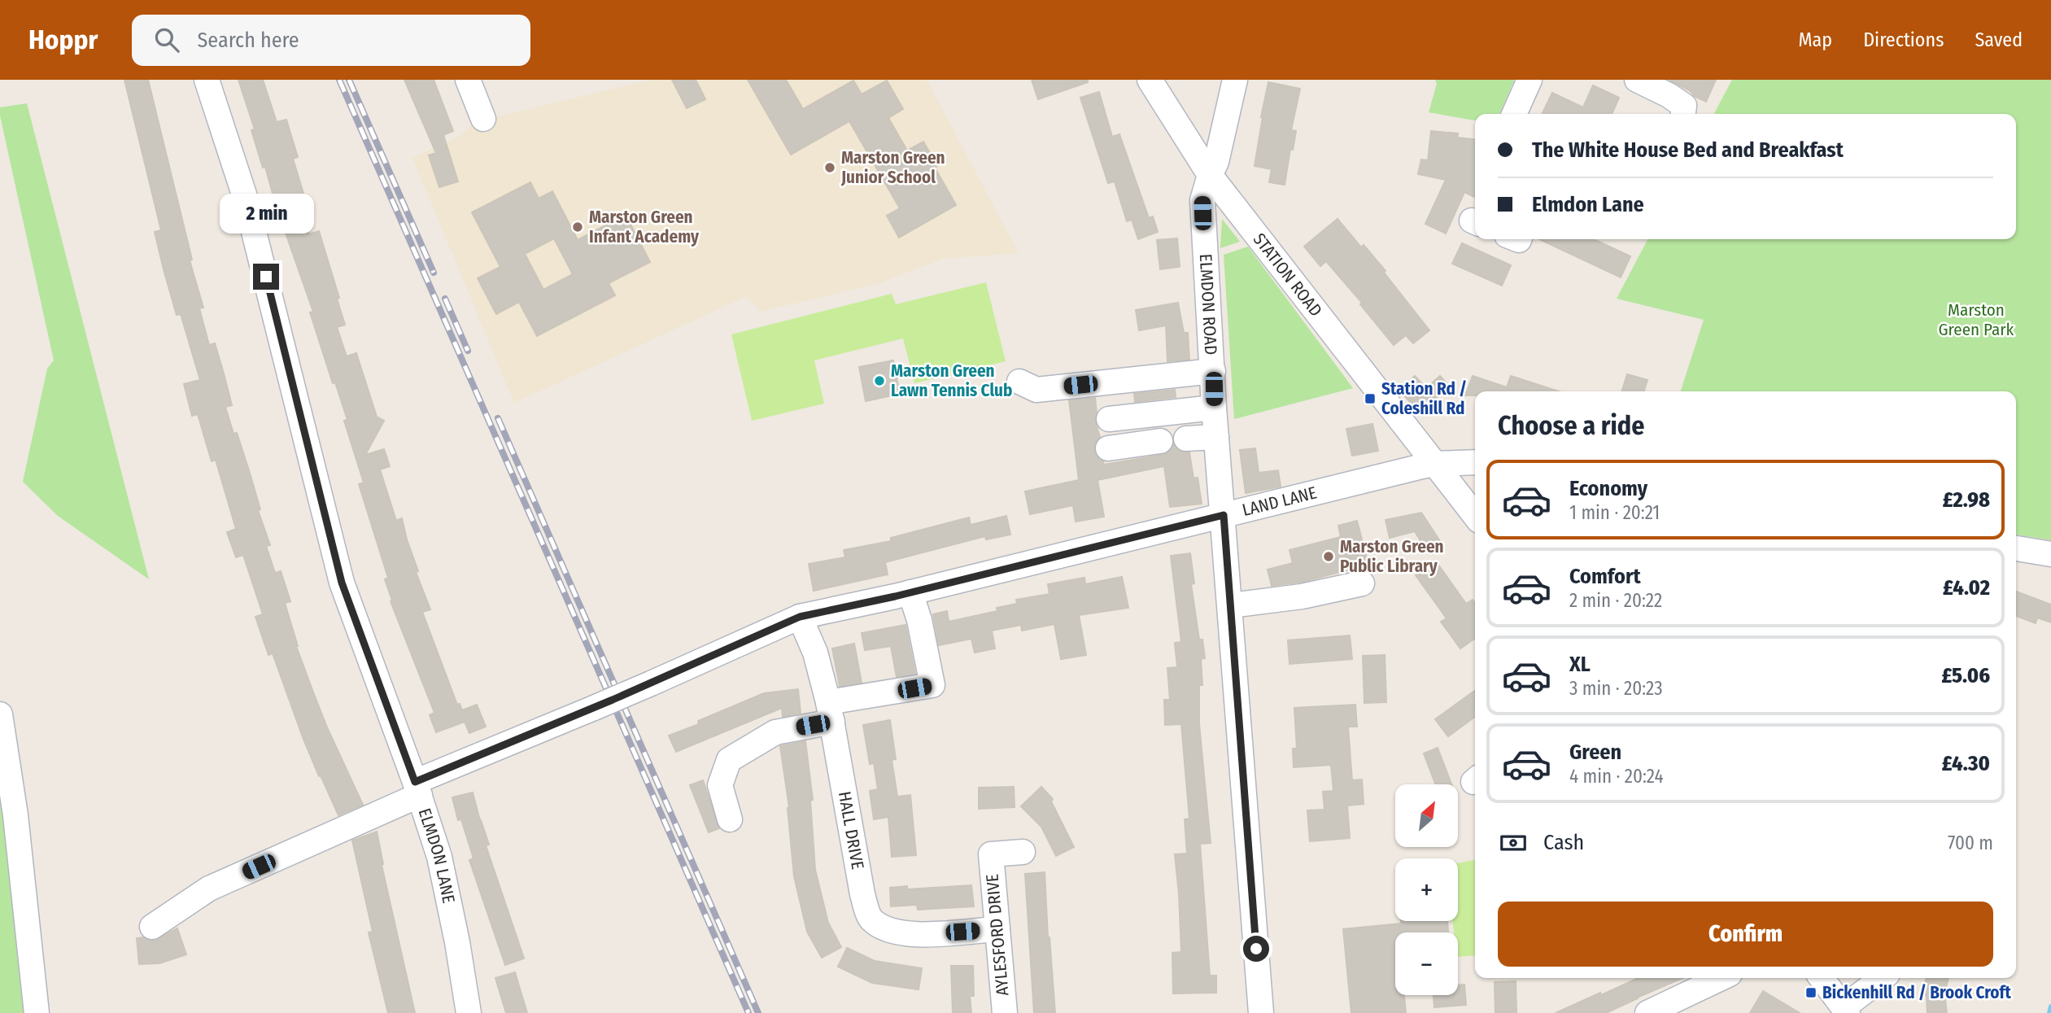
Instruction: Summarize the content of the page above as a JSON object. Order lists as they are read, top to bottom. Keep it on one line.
{"streets":{"street":["STATION ROAD","ELMDON ROAD","LAND LANE","HALL DRIVE","ELMDON LANE","AYLESFORD DRIVE"]},"crossings":[["STATION ROAD","ELMDON ROAD"],["STATION ROAD","LAND LANE"],["ELMDON ROAD","LAND LANE"],["LAND LANE","HALL DRIVE"],["LAND LANE","ELMDON LANE"],["HALL DRIVE","AYLESFORD DRIVE"]],"parks":["Marston Green Park"],"places":{"other":["Marston Green Junior School","Marston Green Infant Academy","Marston Green Lawn Tennis Club","Marston Green Public Library"],"transit":["Station Rd / Coleshill Rd","Bickenhill Rd / Brook Croft"]},"north":"top right","page":{"header":"Hoppr","search":"Search here","nav":["Map","Directions","Saved"],"banner":["The White House Bed and Breakfast","Elmdon Lane"],"bubble":"2 min","heading":"Choose a ride","list":[{"name":"Economy","note":"1 min · 20:21","value":"£2.98"},{"name":"Comfort","note":"2 min · 20:22","value":"£4.02"},{"name":"XL","note":"3 min · 20:23","value":"£5.06"},{"name":"Green","note":"4 min · 20:24","value":"£4.30"}],"map_buttons":["+","−"],"pay":["Cash","700 m"],"buttons":"Confirm"}}
